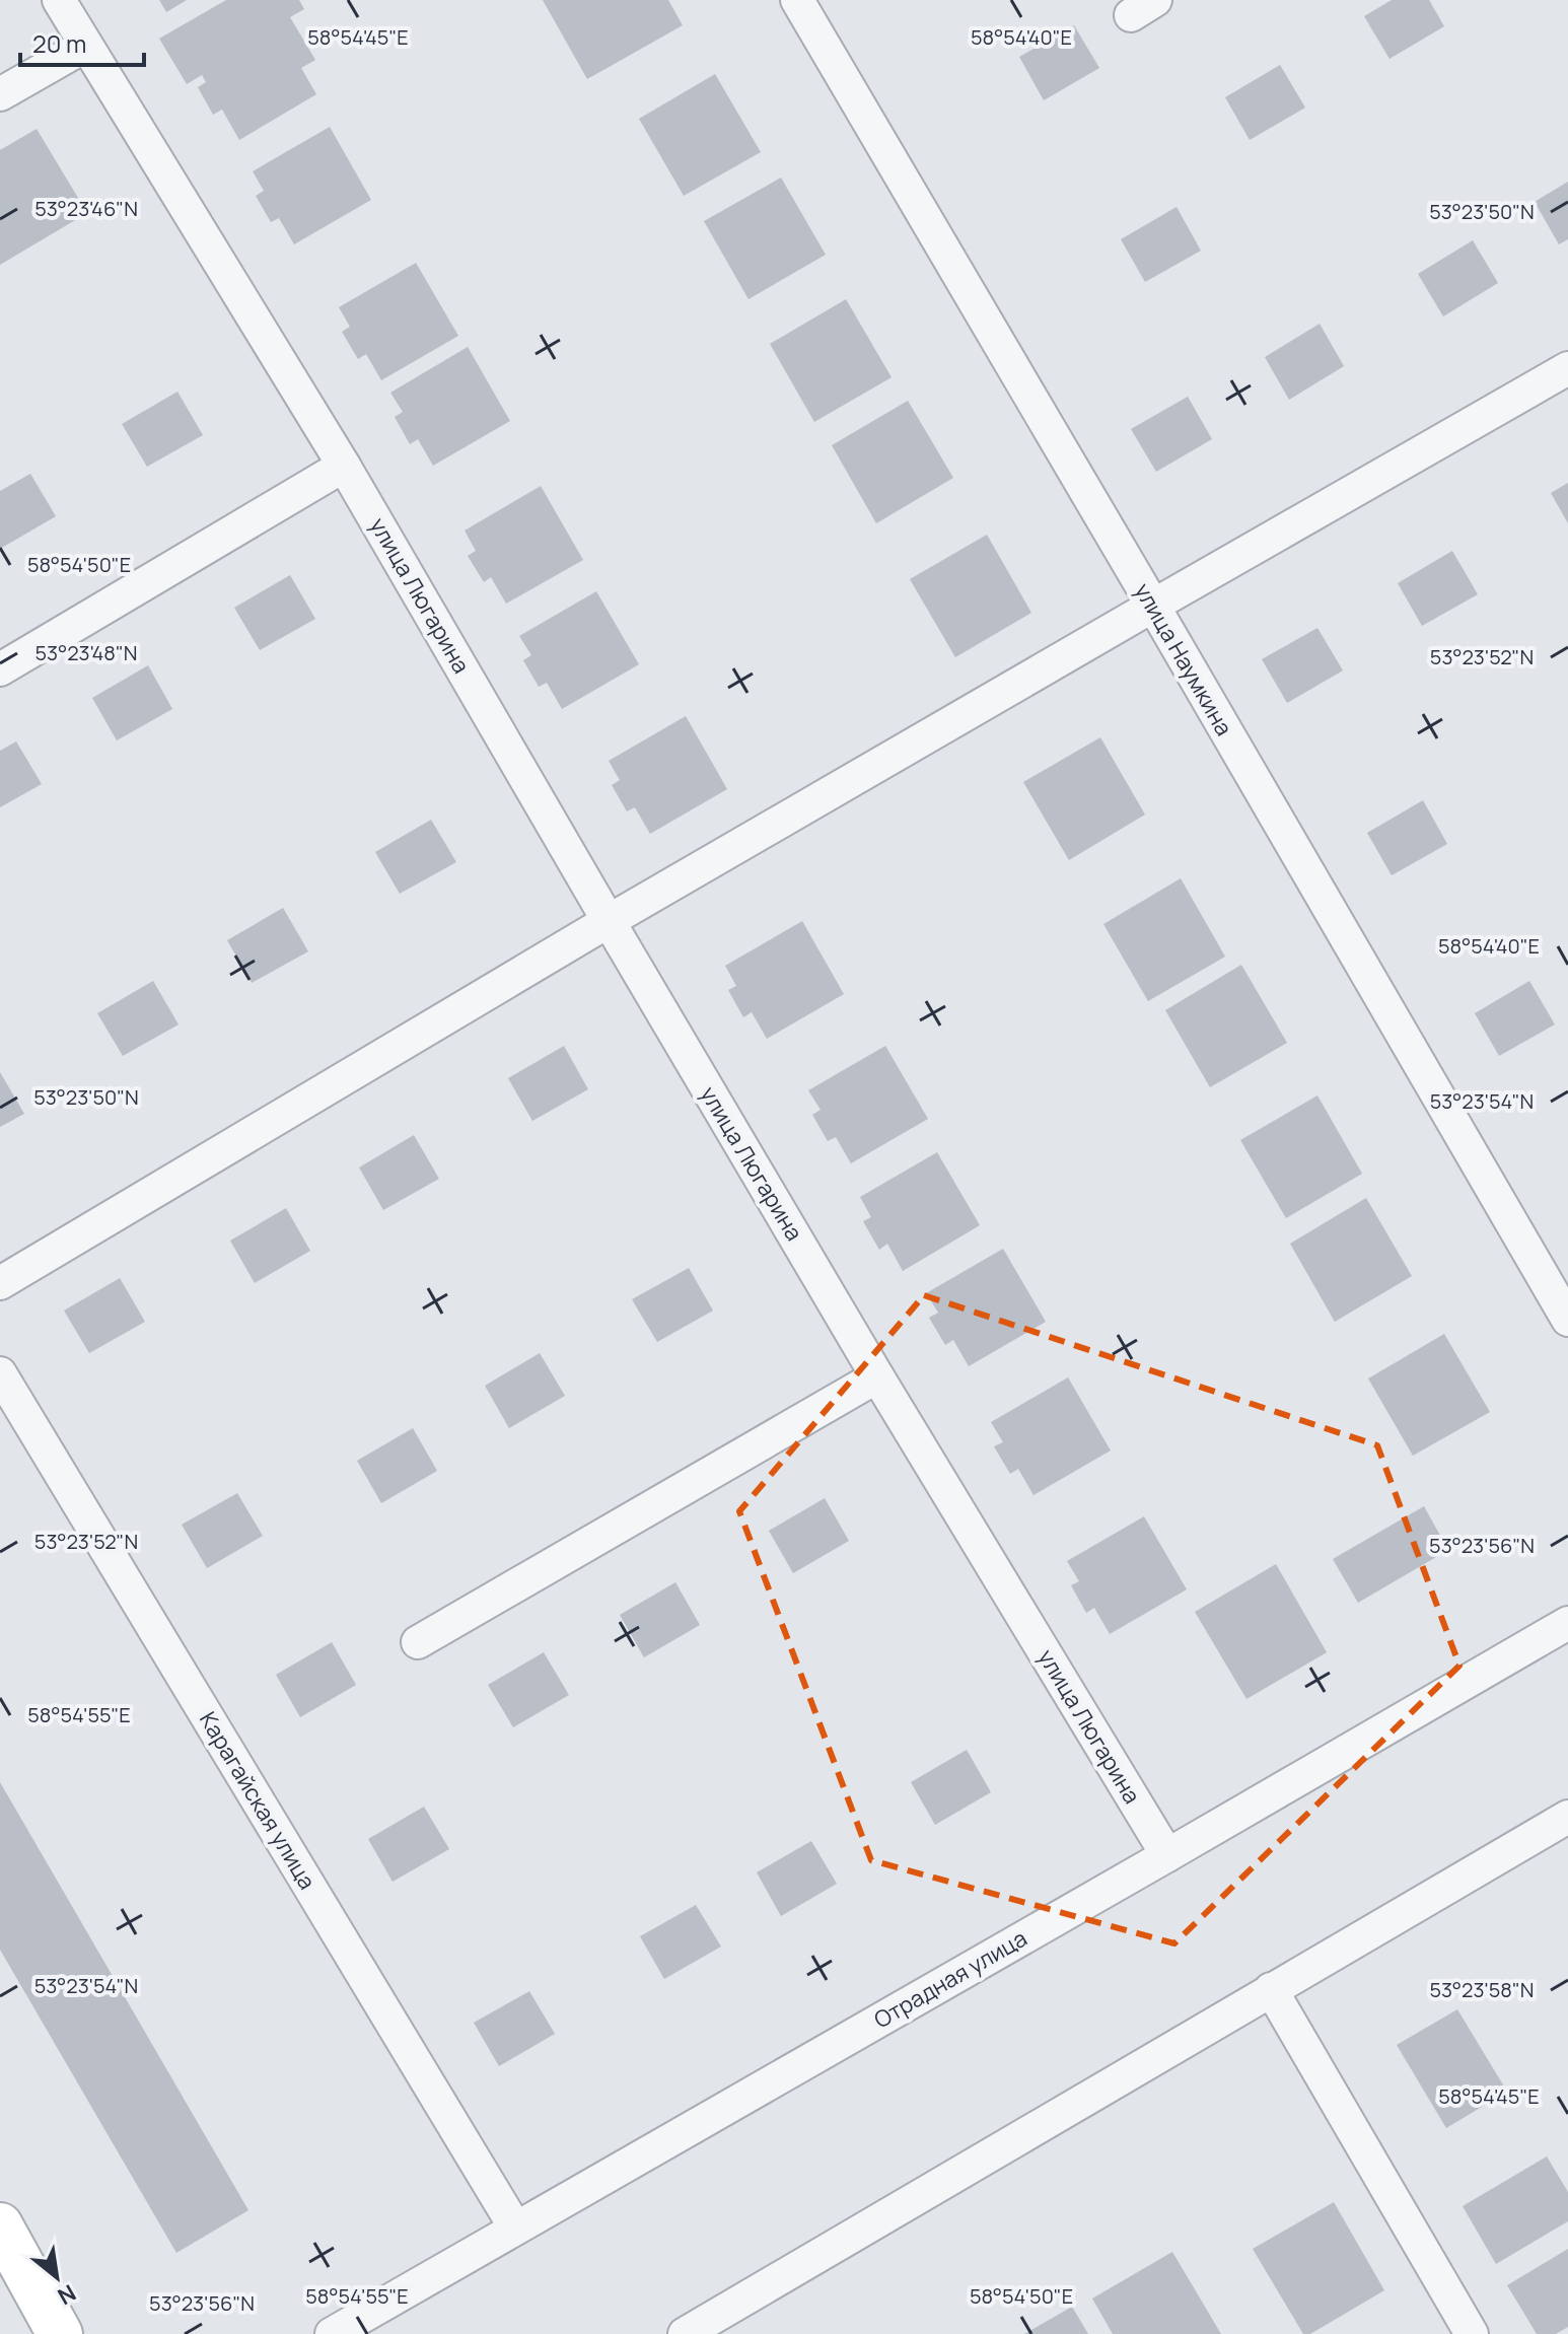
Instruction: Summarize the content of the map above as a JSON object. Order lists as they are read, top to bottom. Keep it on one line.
{"streets":{"street":["улица Люгарина","улица Наумкина","Карагайская улица","Отрадная улица"]},"crossings":[["улица Люгарина","Отрадная улица"],["Карагайская улица","Отрадная улица"]],"scale_bar":"20 m","north":"bottom right","coordinates":["58°54'45\"E","58°54'40\"E","53°23'46\"N","53°23'50\"N","58°54'50\"E","53°23'48\"N","53°23'52\"N","53°23'54\"N","53°23'56\"N","58°54'55\"E","53°23'58\"N"]}
